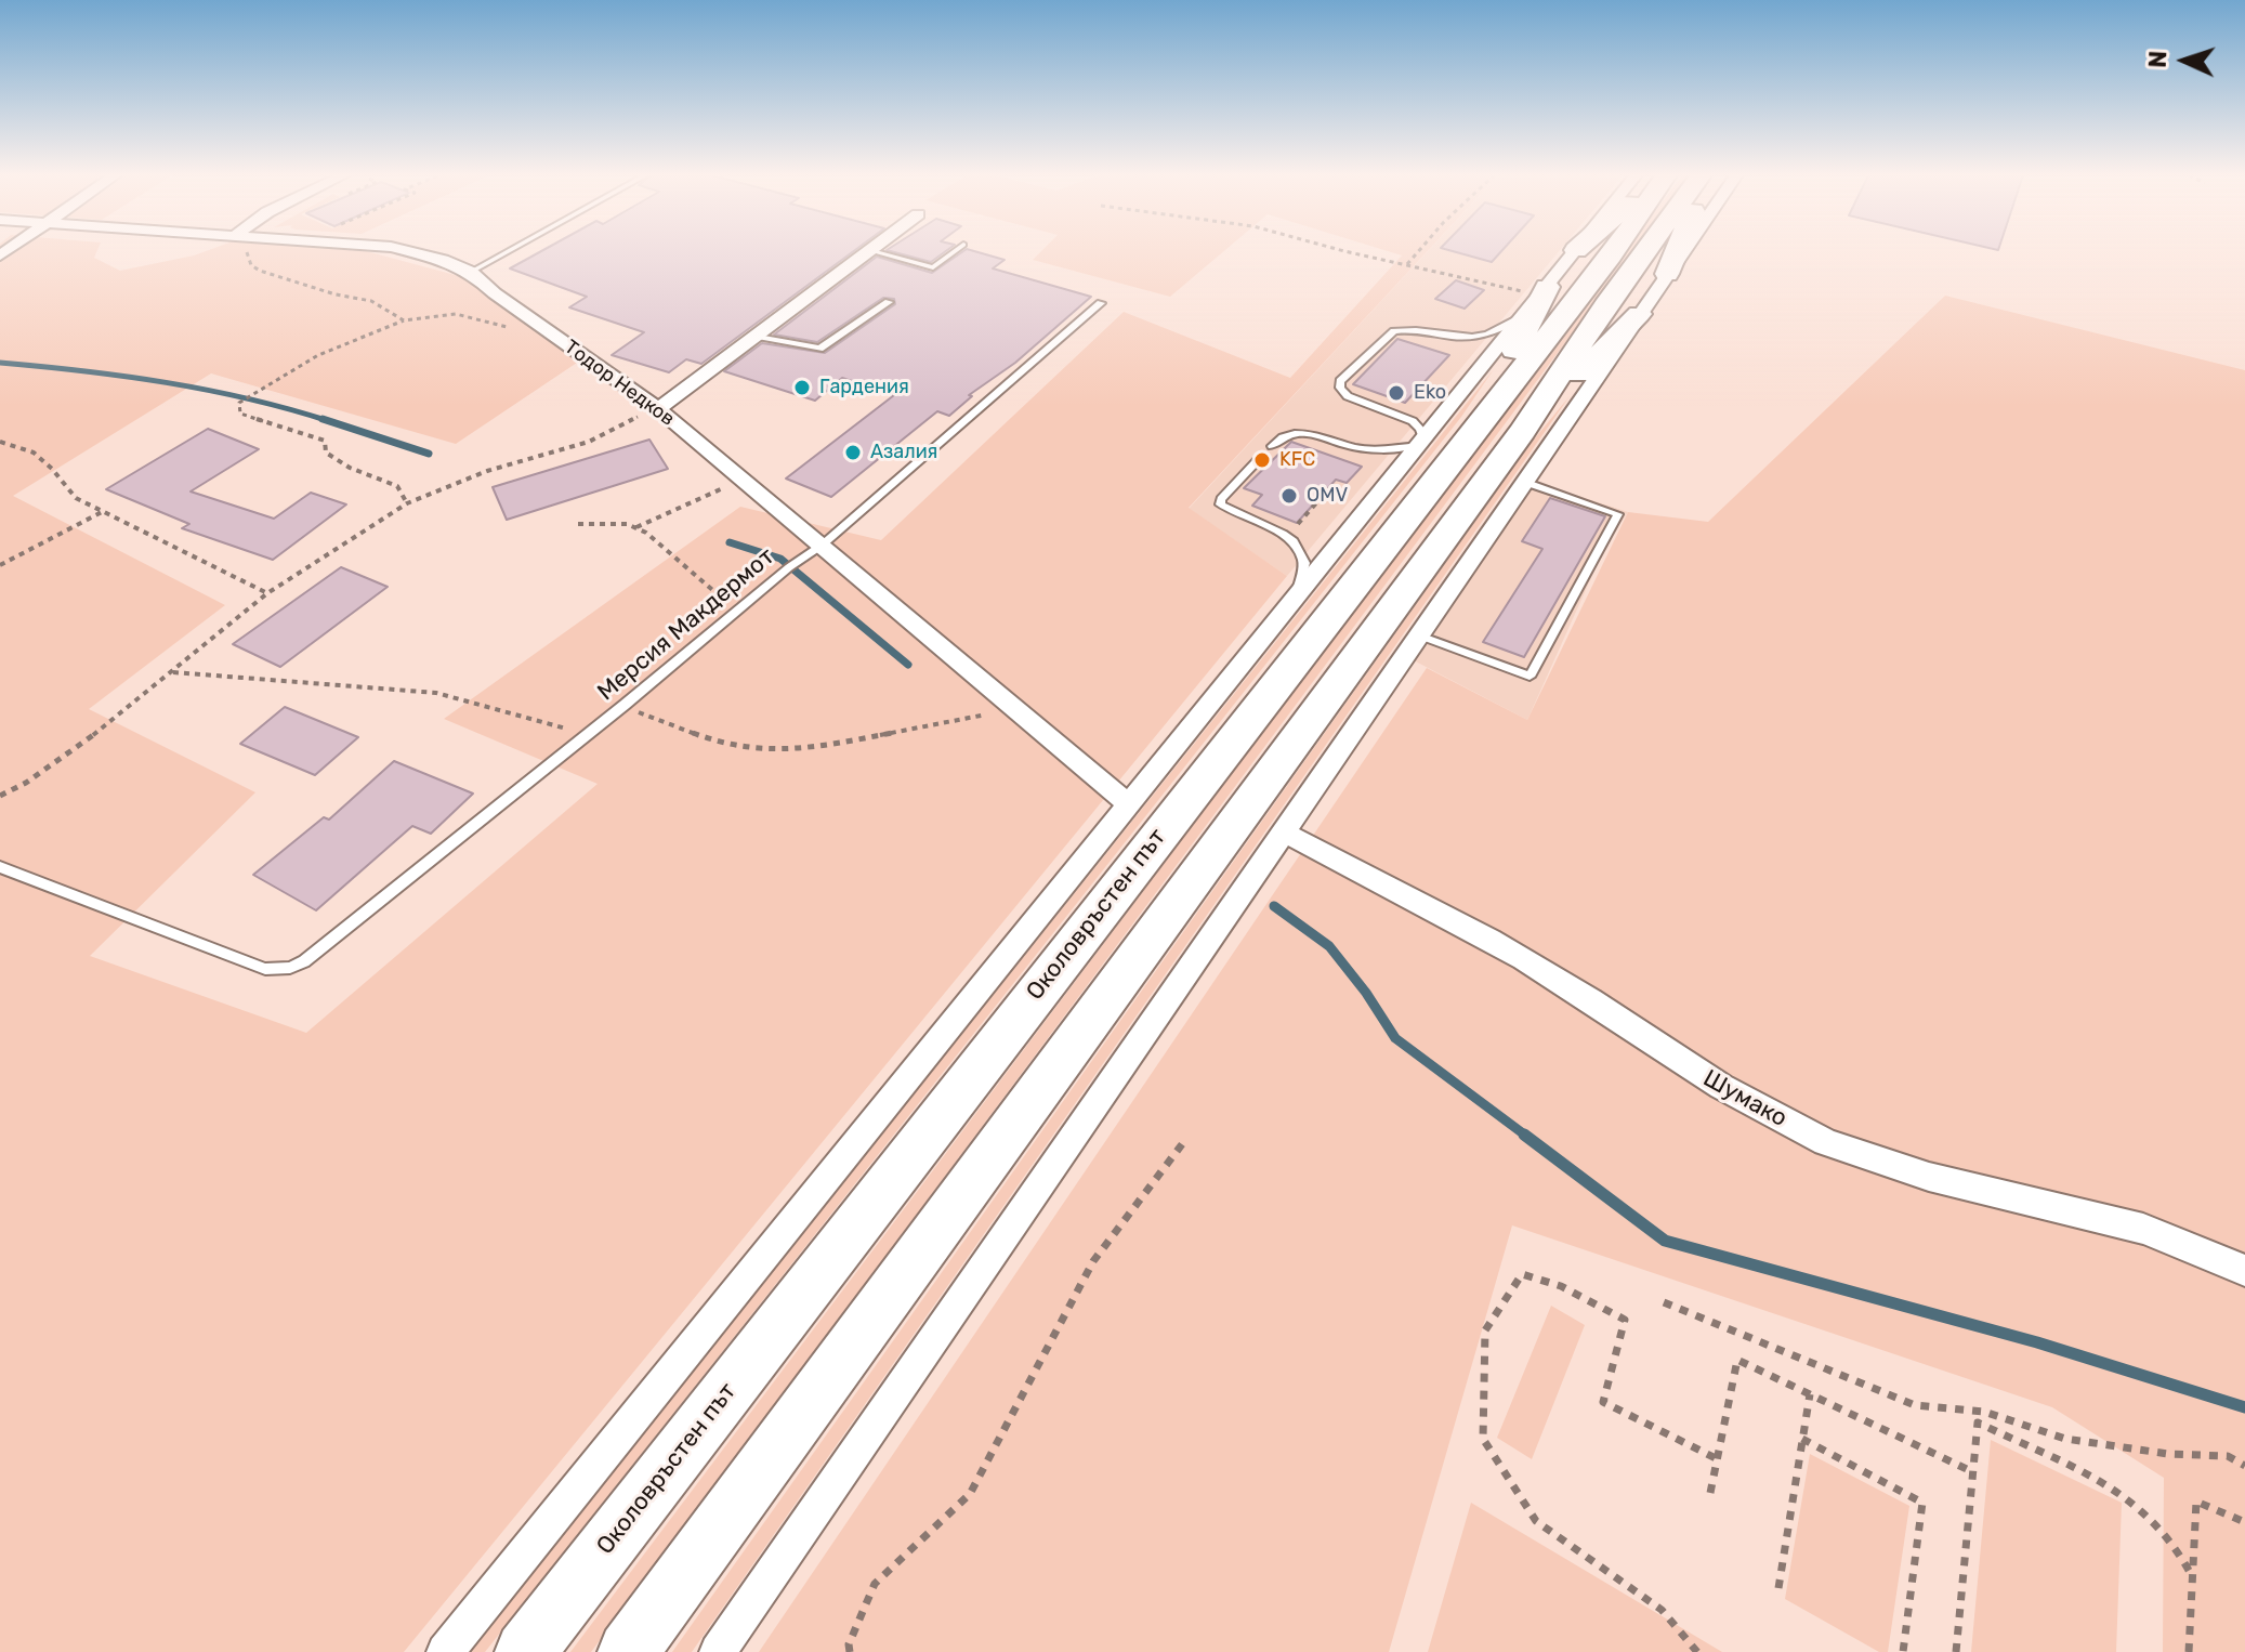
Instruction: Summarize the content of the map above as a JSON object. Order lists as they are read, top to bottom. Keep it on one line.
{"streets":{"highway":["Околовръстен път"],"street":["Тодор Недков","Шумако"],"lane":["Мерсия Макдермот"]},"crossings":[["Тодор Недков","Мерсия Макдермот"]],"places":["Гардения","Eko","Азалия","KFC","OMV"],"north":"left"}
